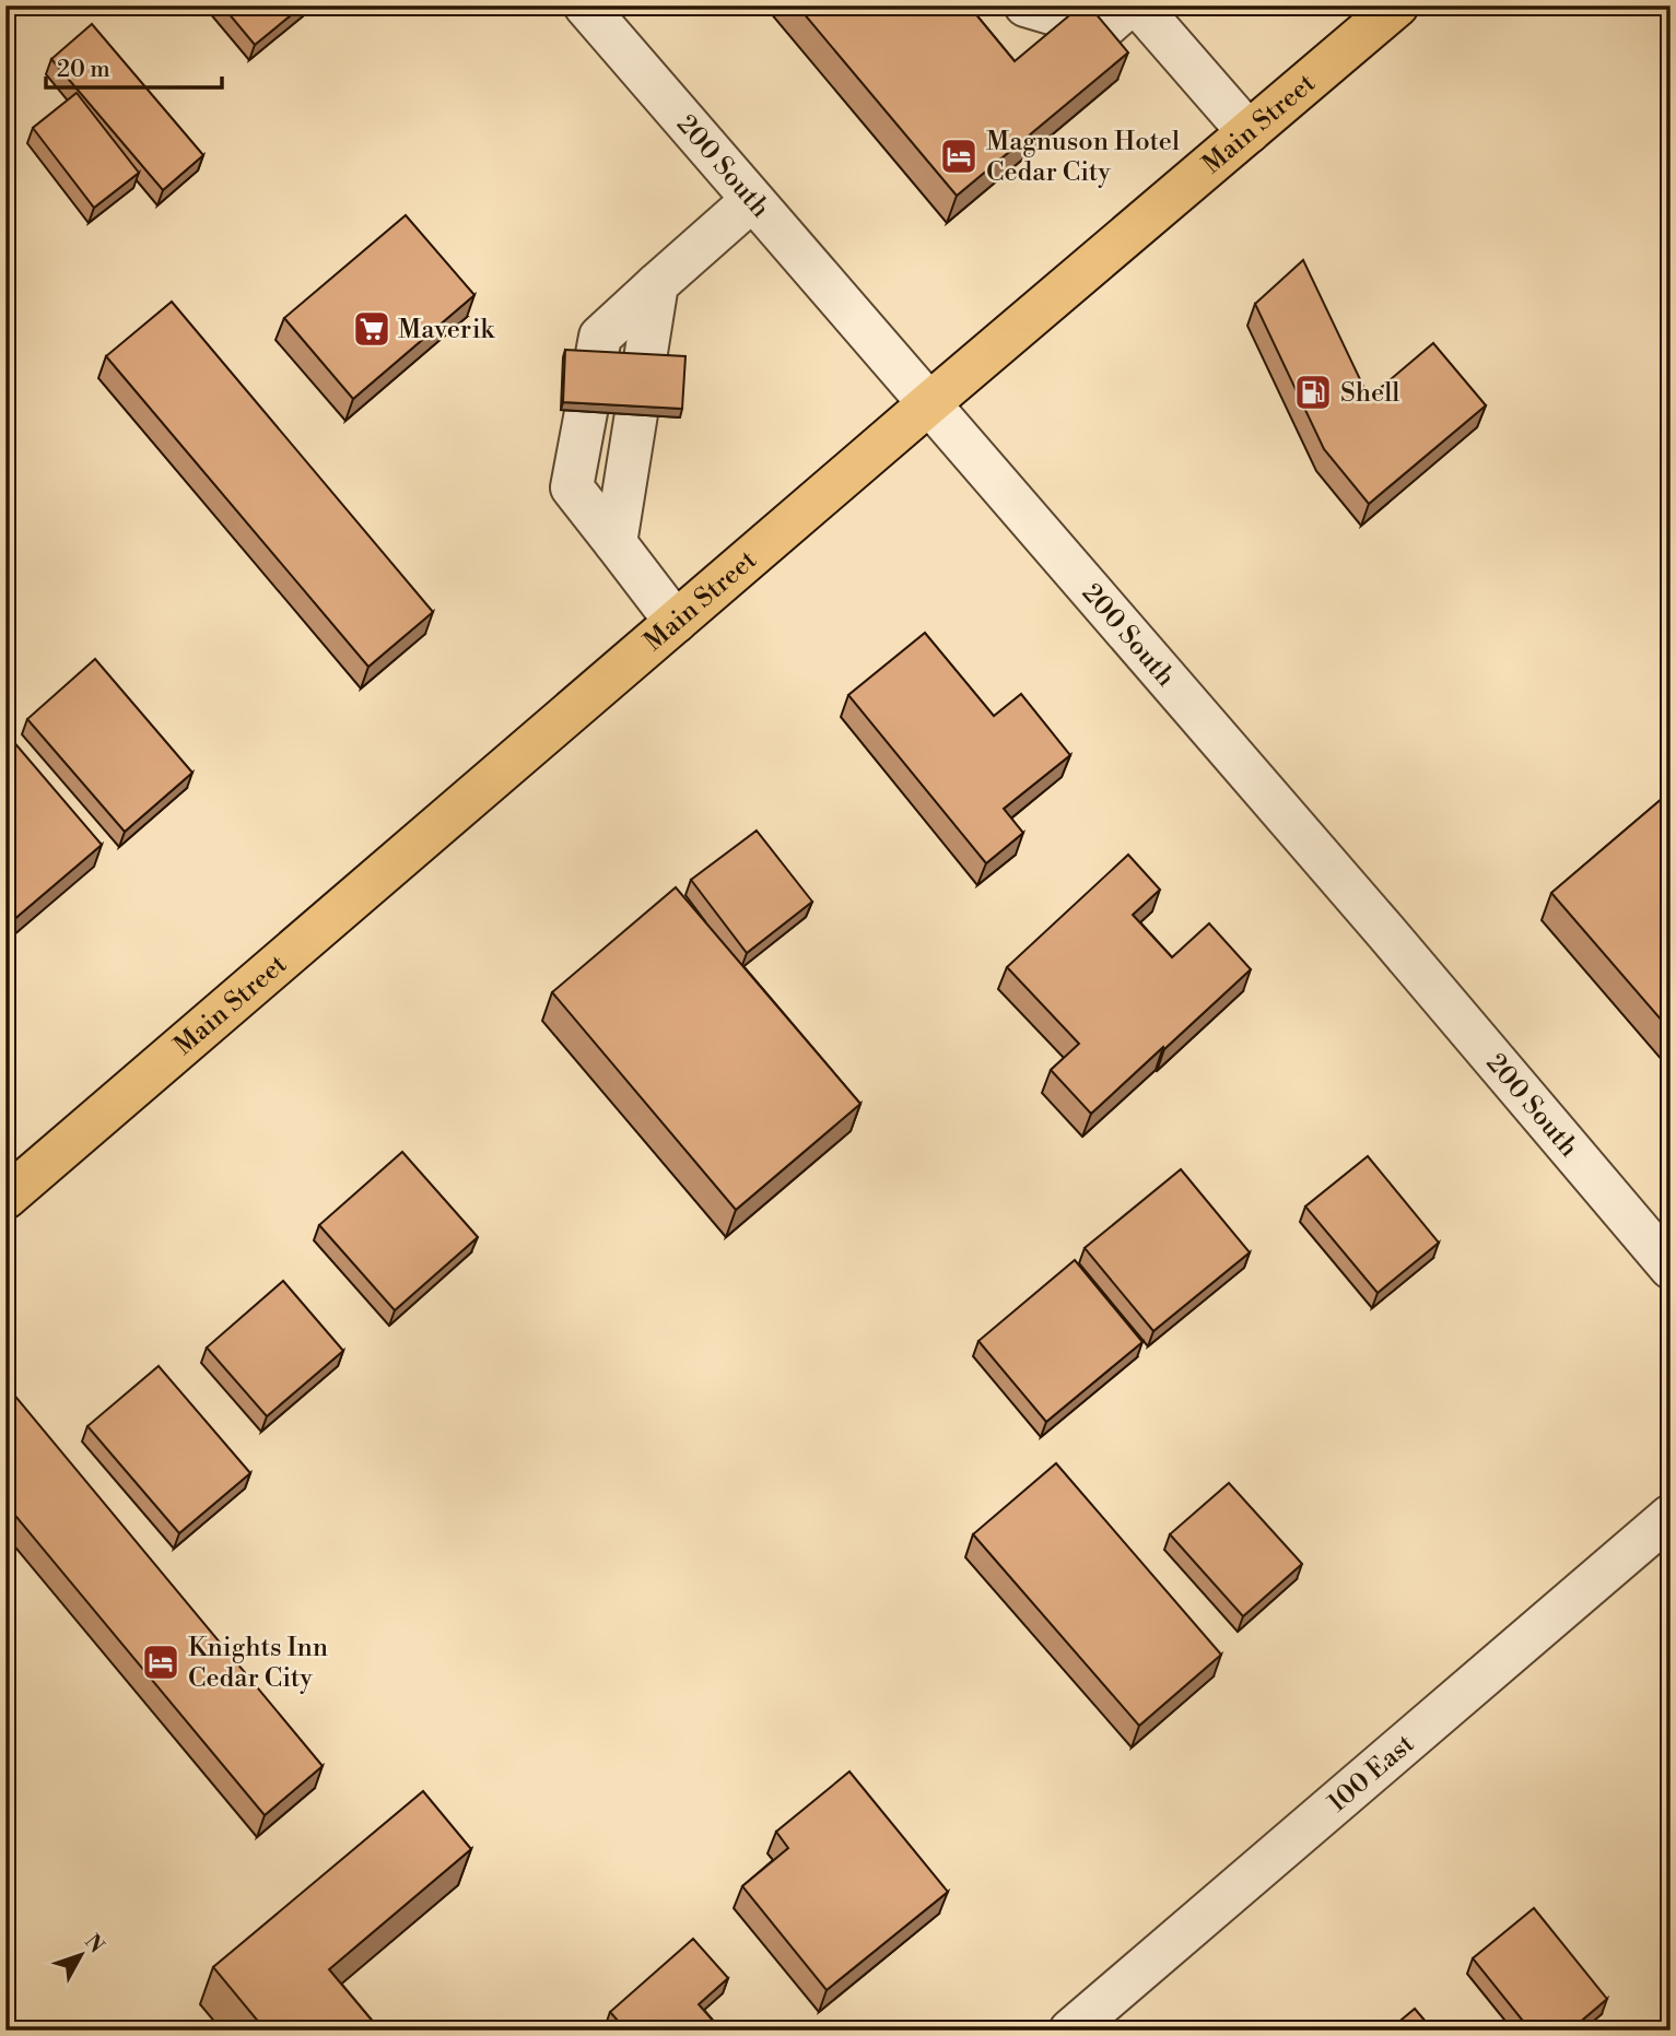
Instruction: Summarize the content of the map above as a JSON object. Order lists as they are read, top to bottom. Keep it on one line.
{"streets":{"main road":["Main Street"],"street":["200 South","100 East"]},"crossings":[["Main Street","200 South"]],"places":{"hotel":["Magnuson Hotel Cedar City","Knights Inn Cedar City"],"supermarket":["Maverik"],"fuel station":["Shell"]},"scale_bar":"20 m","north":"top right"}
